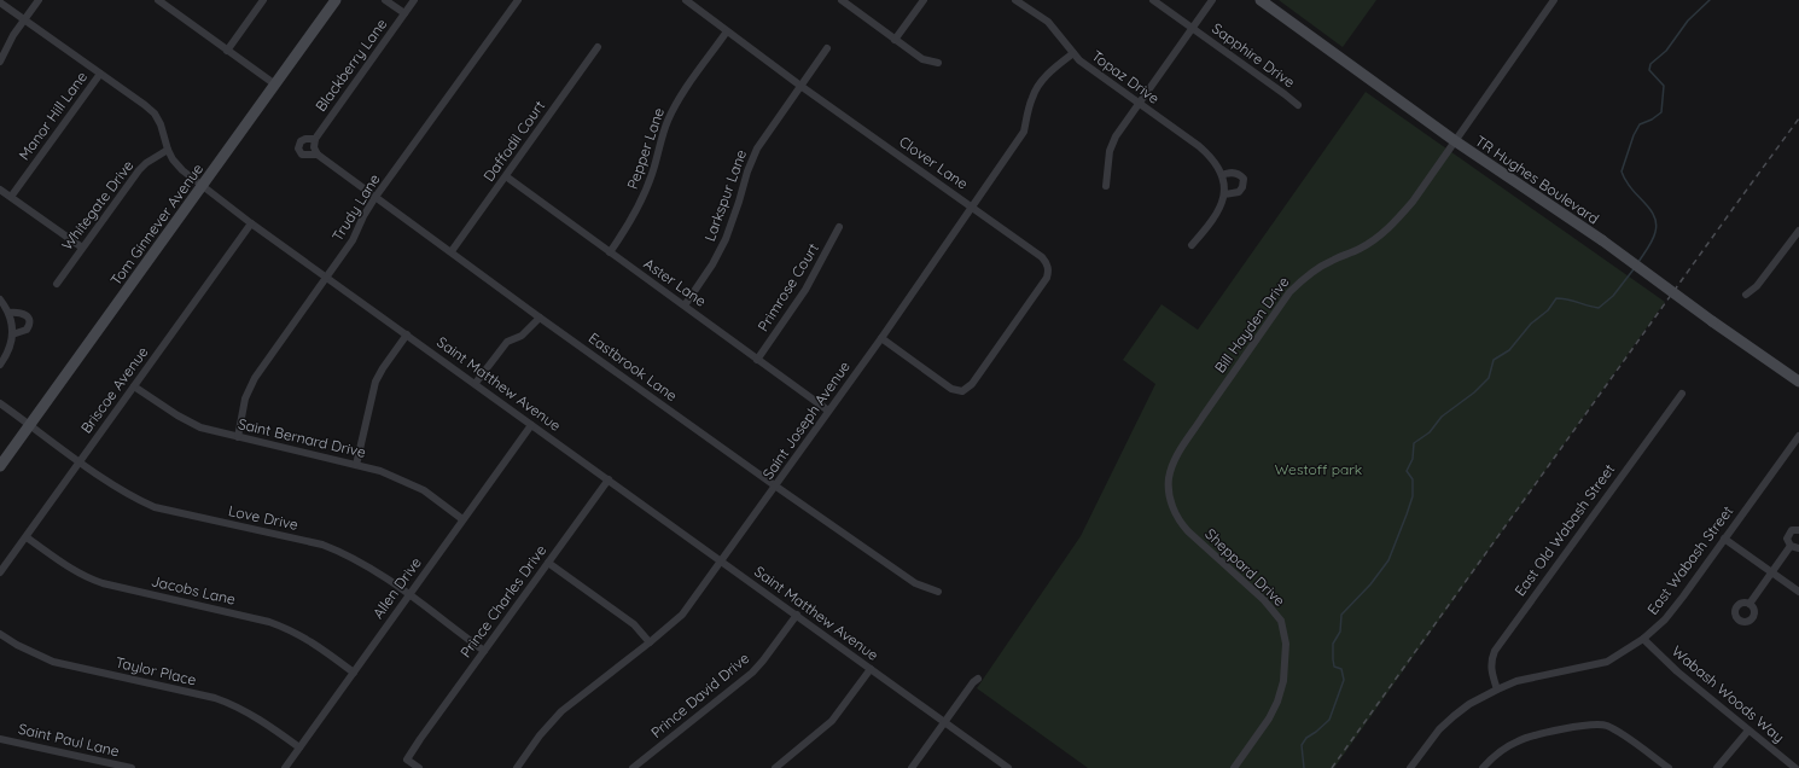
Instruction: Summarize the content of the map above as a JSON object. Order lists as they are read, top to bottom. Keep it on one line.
{"streets":{"main road":["TR Hughes Boulevard","Tom Ginnever Avenue"],"street":["Sapphire Drive","Blackberry Lane","Topaz Drive","Manor Hill Lane","Daffodil Court","Pepper Lane","Clover Lane","Larkspur Lane","Whitegate Drive","Trudy Lane","Aster Lane","Primrose Court","Bill Hayden Drive","Eastbrook Lane","Saint Matthew Avenue","Briscoe Avenue","Saint Joseph Avenue","Saint Bernard Drive","Love Drive","East Old Wabash Street","East Wabash Street","Sheppard Drive","Allen Drive","Jacobs Lane","Prince Charles Drive","Taylor Place","Wabash Woods Way","Prince David Drive","Saint Paul Lane"]},"crossings":[["Blackberry Lane","Eastbrook Lane"],["Topaz Drive","Saint Joseph Avenue"],["Manor Hill Lane","Saint Matthew Avenue"],["Daffodil Court","Aster Lane"],["Daffodil Court","Eastbrook Lane"],["Pepper Lane","Clover Lane"],["Pepper Lane","Aster Lane"],["Clover Lane","Larkspur Lane"],["Clover Lane","Saint Joseph Avenue"],["TR Hughes Boulevard","Bill Hayden Drive"],["Larkspur Lane","Aster Lane"],["Whitegate Drive","Saint Matthew Avenue"],["Trudy Lane","Eastbrook Lane"],["Trudy Lane","Saint Matthew Avenue"],["Trudy Lane","Saint Bernard Drive"],["Tom Ginnever Avenue","Saint Matthew Avenue"],["Tom Ginnever Avenue","Love Drive"],["Aster Lane","Primrose Court"],["Aster Lane","Saint Joseph Avenue"],["Bill Hayden Drive","Sheppard Drive"],["Eastbrook Lane","Saint Joseph Avenue"],["Saint Matthew Avenue","Briscoe Avenue"],["Saint Matthew Avenue","Saint Joseph Avenue"],["Saint Matthew Avenue","Allen Drive"],["Saint Matthew Avenue","Prince Charles Drive"],["Saint Matthew Avenue","Prince David Drive"],["Briscoe Avenue","Saint Bernard Drive"],["Briscoe Avenue","Love Drive"],["Briscoe Avenue","Jacobs Lane"],["Saint Bernard Drive","Allen Drive"],["Love Drive","Allen Drive"],["Love Drive","Prince Charles Drive"],["East Old Wabash Street","East Wabash Street"],["East Wabash Street","Wabash Woods Way"],["Allen Drive","Jacobs Lane"],["Allen Drive","Taylor Place"]],"parks":["Westoff park"]}
